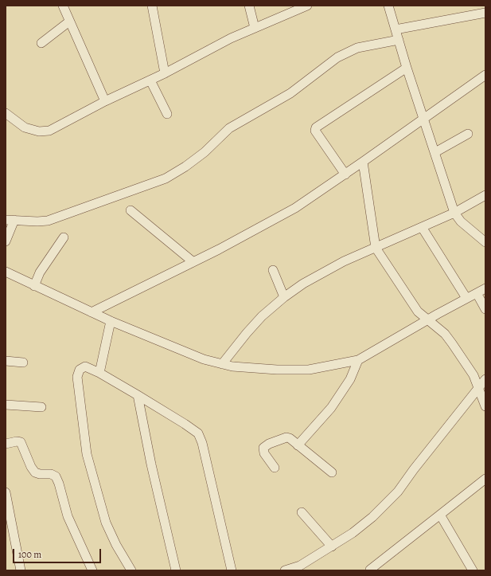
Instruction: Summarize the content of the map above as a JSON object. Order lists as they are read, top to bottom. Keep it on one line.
{"scale_bar":"100 m"}
